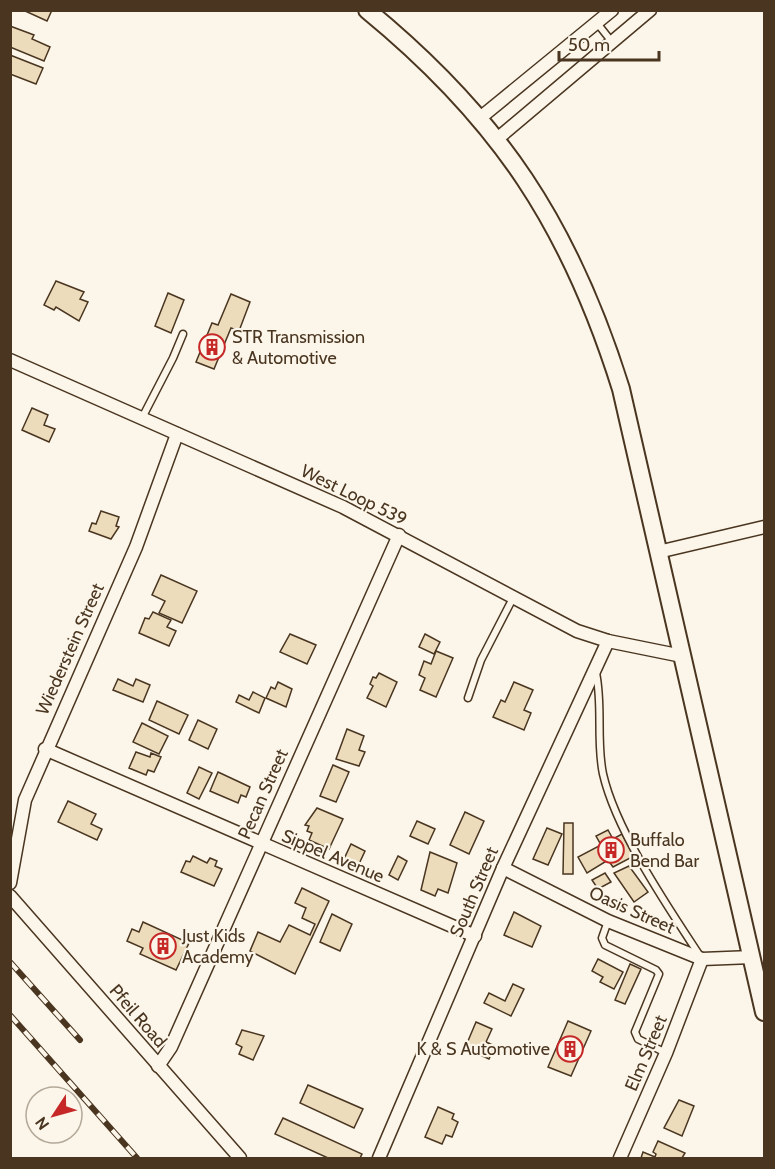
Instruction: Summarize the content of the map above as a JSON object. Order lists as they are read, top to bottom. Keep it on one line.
{"streets":{"street":["West Loop 539","Wiederstein Street","Pecan Street","Sippel Avenue","South Street","Oasis Street","Pfeil Road","Elm Street"]},"crossings":[["West Loop 539","Wiederstein Street"],["West Loop 539","Pecan Street"],["West Loop 539","South Street"],["Wiederstein Street","Sippel Avenue"],["Pecan Street","Sippel Avenue"],["Pecan Street","Pfeil Road"],["Sippel Avenue","South Street"],["South Street","Oasis Street"],["Oasis Street","Elm Street"]],"places":{"building":["STR Transmission & Automotive","Buffalo Bend Bar","Just Kids Academy","K & S Automotive"]},"scale_bar":"50 m","north":"bottom left"}
